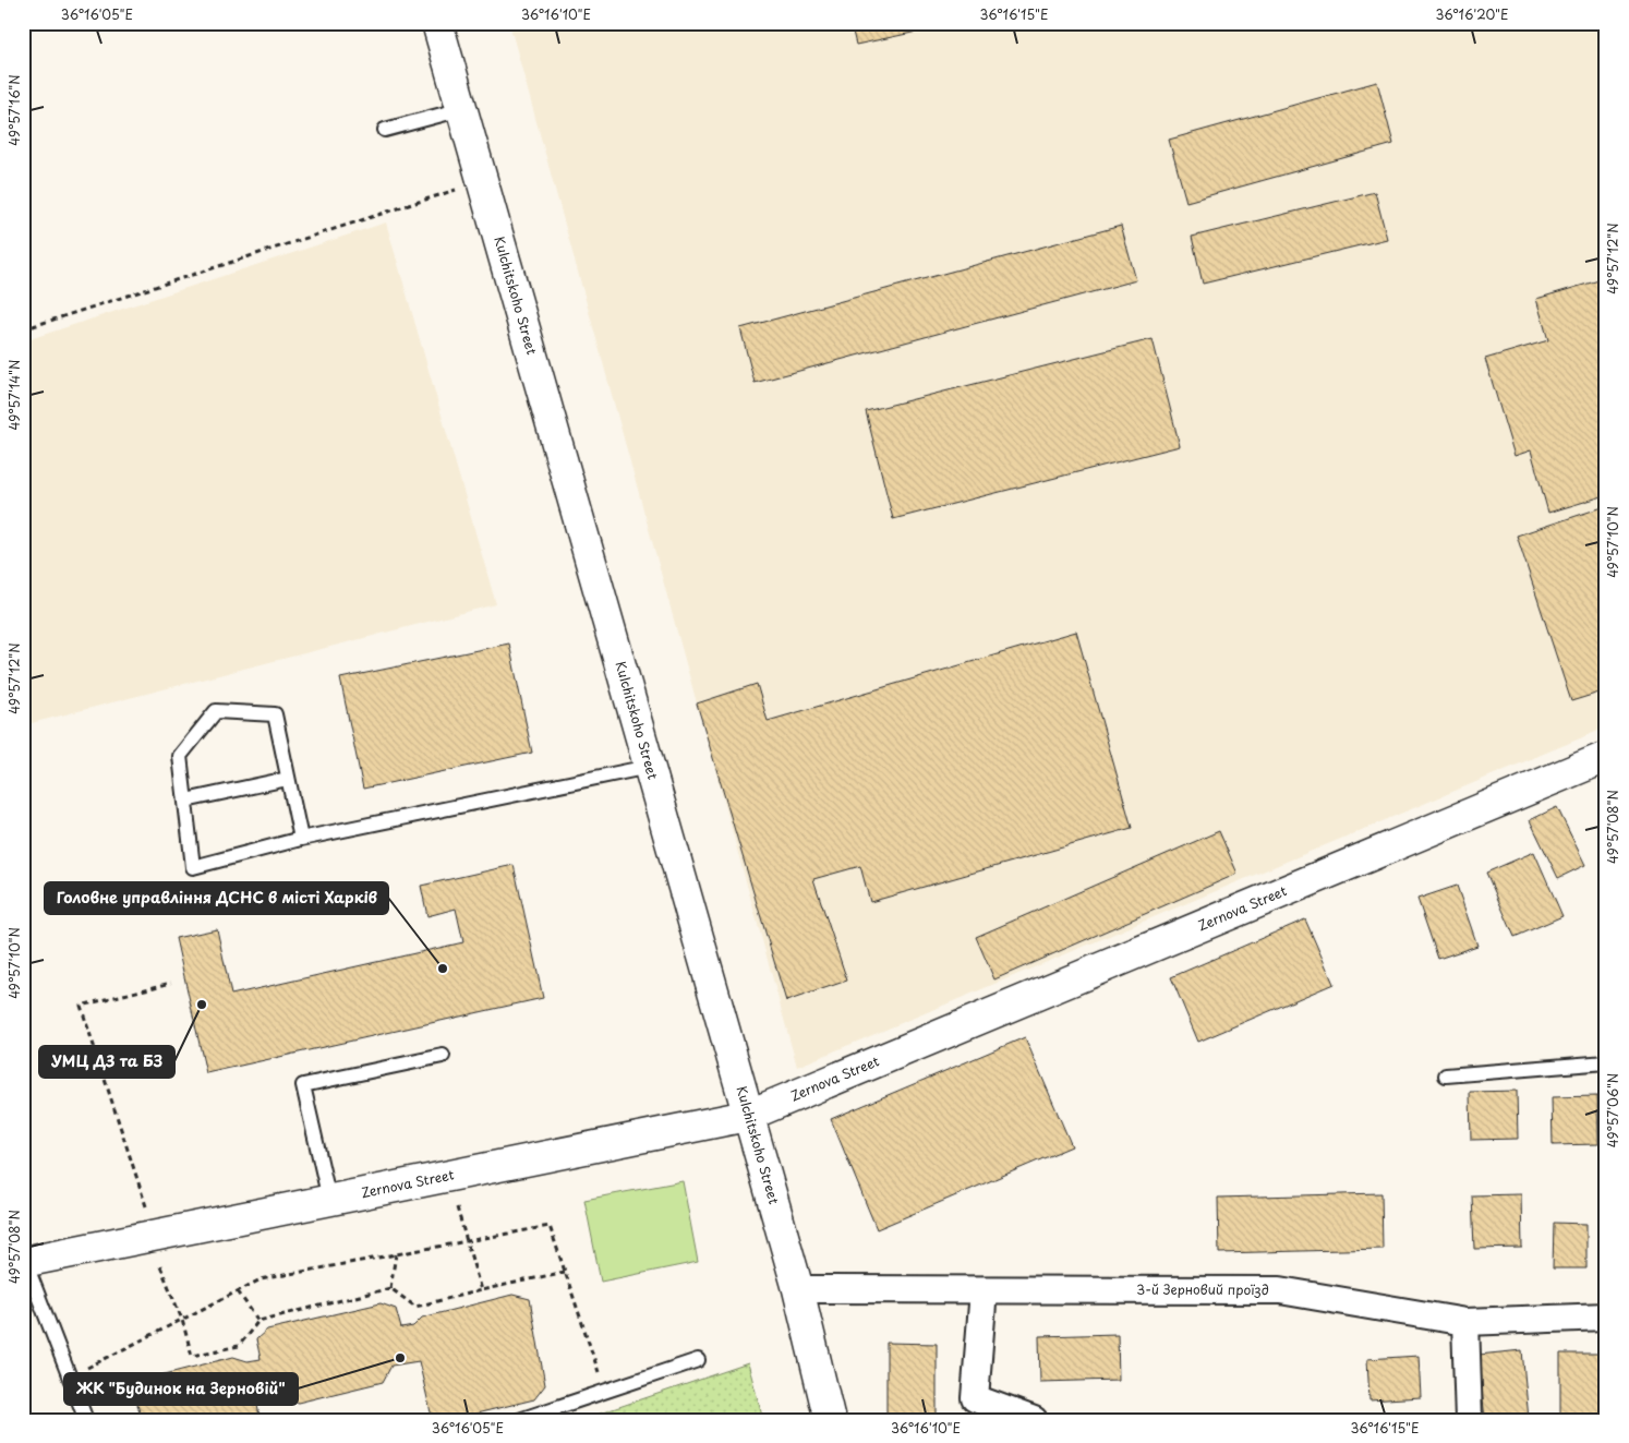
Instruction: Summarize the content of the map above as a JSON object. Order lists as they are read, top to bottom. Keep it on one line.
{"streets":{"street":["Kulchitskoho Street","Zernova Street","3-й Зерновий проїзд"]},"crossings":[["Kulchitskoho Street","Zernova Street"],["Kulchitskoho Street","3-й Зерновий проїзд"]],"places":["Головне управління ДСНС в місті Харків","УМЦ ДЗ та БЗ","ЖК \"Будинок на Зерновій\""],"coordinates":["36°16'05\"E","36°16'10\"E","36°16'15\"E","36°16'20\"E","49°57'16\"N","49°57'12\"N","49°57'14\"N","49°57'10\"N","49°57'08\"N","49°57'06\"N"]}
